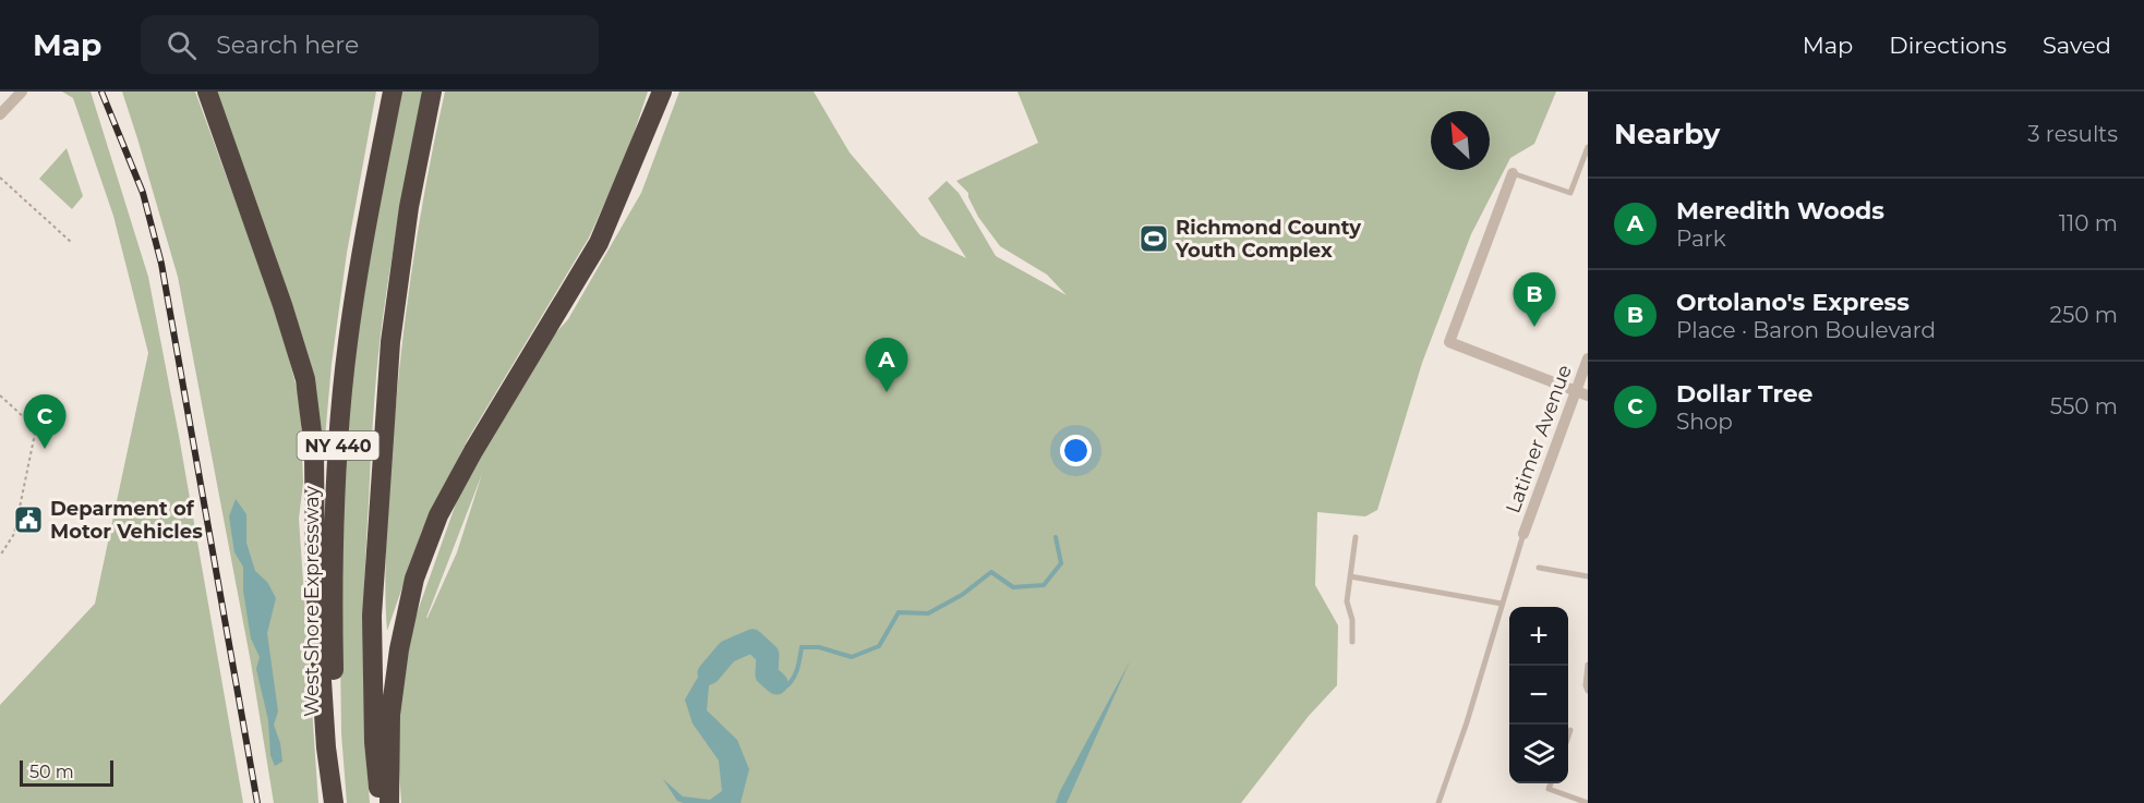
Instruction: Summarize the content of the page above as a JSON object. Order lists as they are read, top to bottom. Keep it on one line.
{"streets":{"highway":["NY 440","West Shore Expressway"],"street":["Latimer Avenue"]},"places":{"sports":["Richmond County Youth Complex"],"public building":["Deparment of Motor Vehicles"]},"scale_bar":"50 m","north":"top left","page":{"header":"Map","search":"Search here","nav":["Map","Directions","Saved"],"heading":["Nearby","3 results"],"list":[{"mark":"A","name":"Meredith Woods","note":"Park","value":"110 m"},{"mark":"B","name":"Ortolano's Express","note":"Place · Baron Boulevard","value":"250 m"},{"mark":"C","name":"Dollar Tree","note":"Shop","value":"550 m"}],"pins":["B","A","C"],"map_buttons":["+","−"],"scale":"50 m"}}
